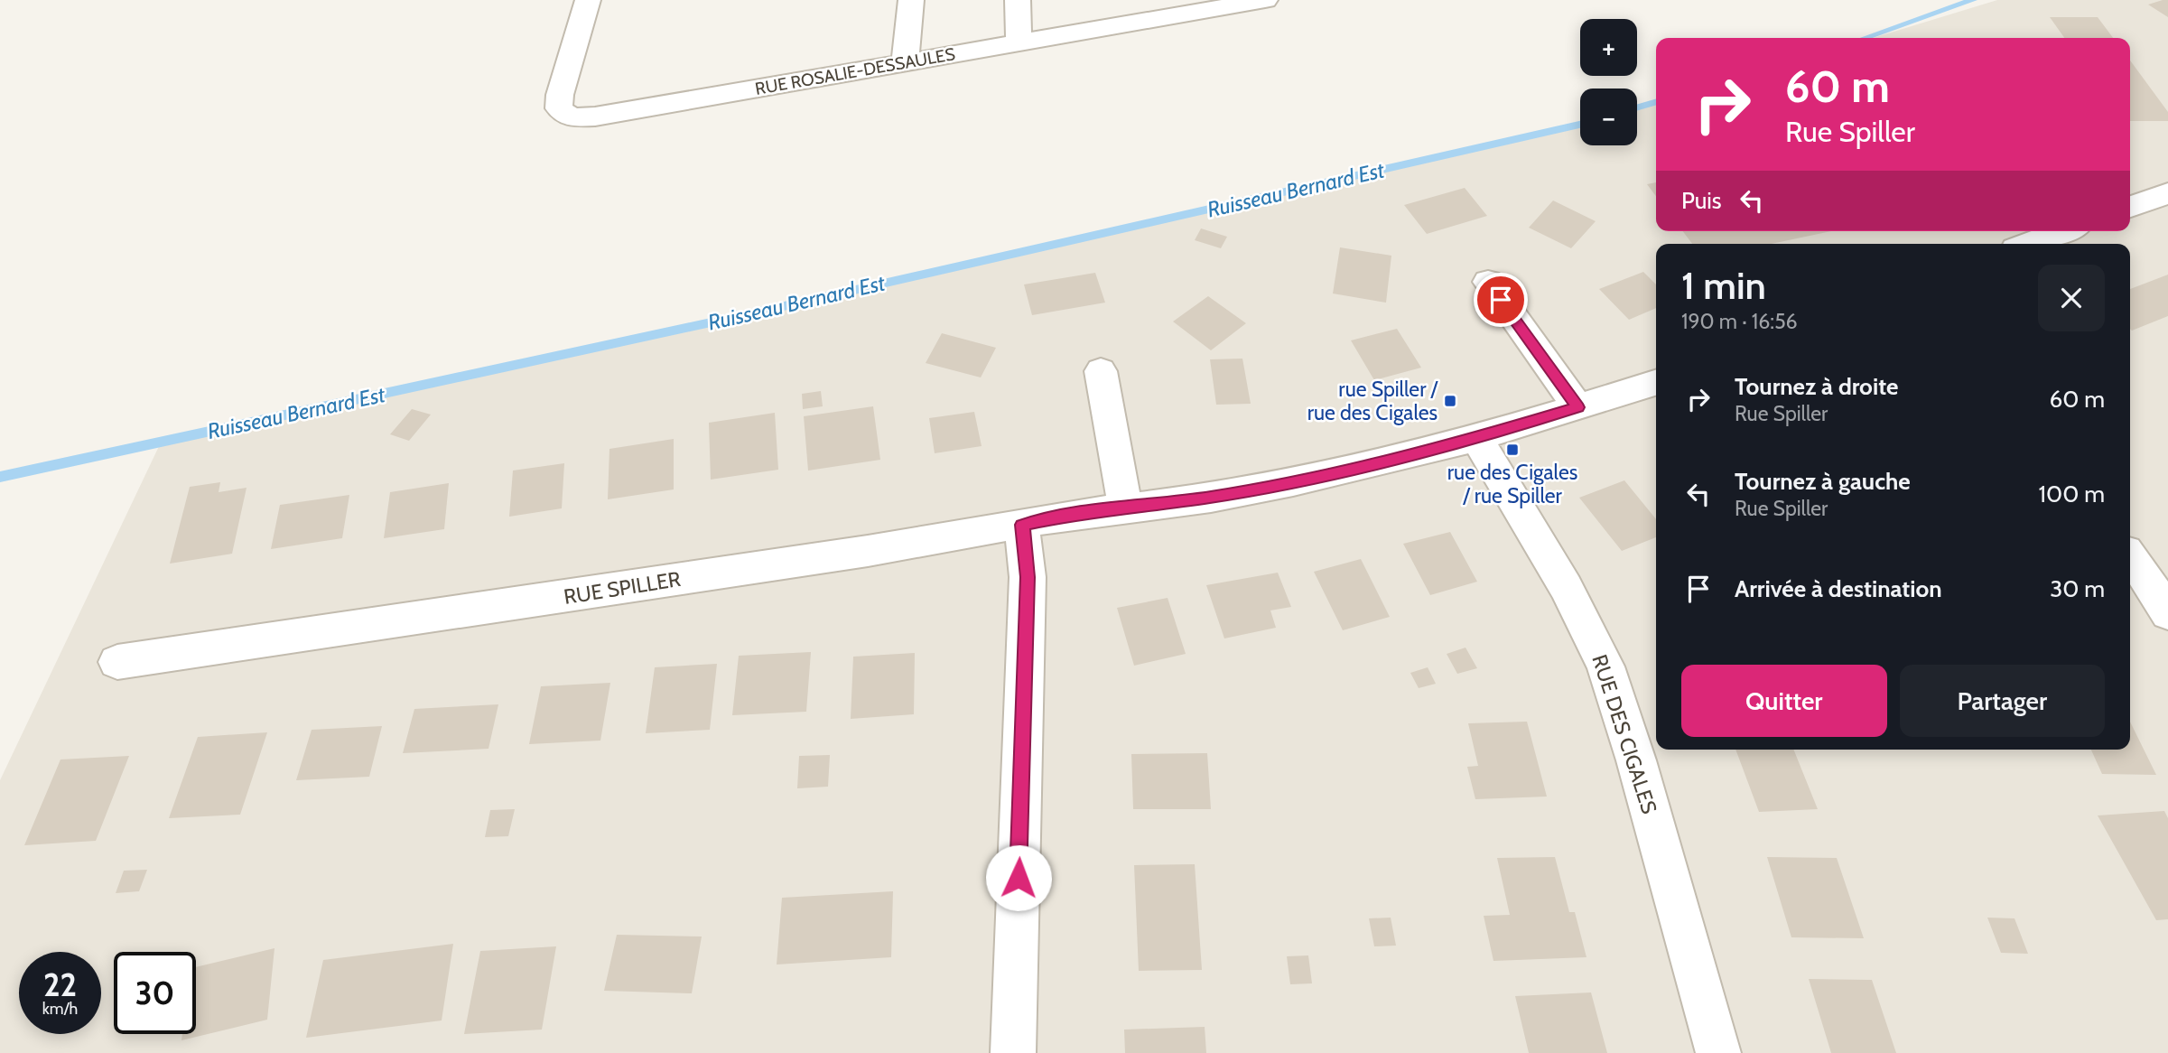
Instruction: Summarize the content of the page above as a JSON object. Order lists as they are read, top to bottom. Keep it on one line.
{"streets":{"street":["RUE ROSALIE-DESSAULES","RUE SPILLER","RUE DES CIGALES"]},"crossings":[["RUE SPILLER","RUE DES CIGALES"]],"water":["Ruisseau Bernard Est"],"places":{"transit":["rue Spiller / rue des Cigales","rue des Cigales / rue Spiller"]},"page":{"map_buttons":["+","−"],"turn":["60 m","Rue Spiller"],"then":"Puis","heading":["1 min","190 m · 16:56"],"list":[{"name":"Tournez à droite","note":"Rue Spiller","value":"60 m"},{"name":"Tournez à gauche","note":"Rue Spiller","value":"100 m"},{"name":"Arrivée à destination","value":"30 m"}],"buttons":["Quitter","Partager"],"speed":"22 km/h","limit":"30"}}
